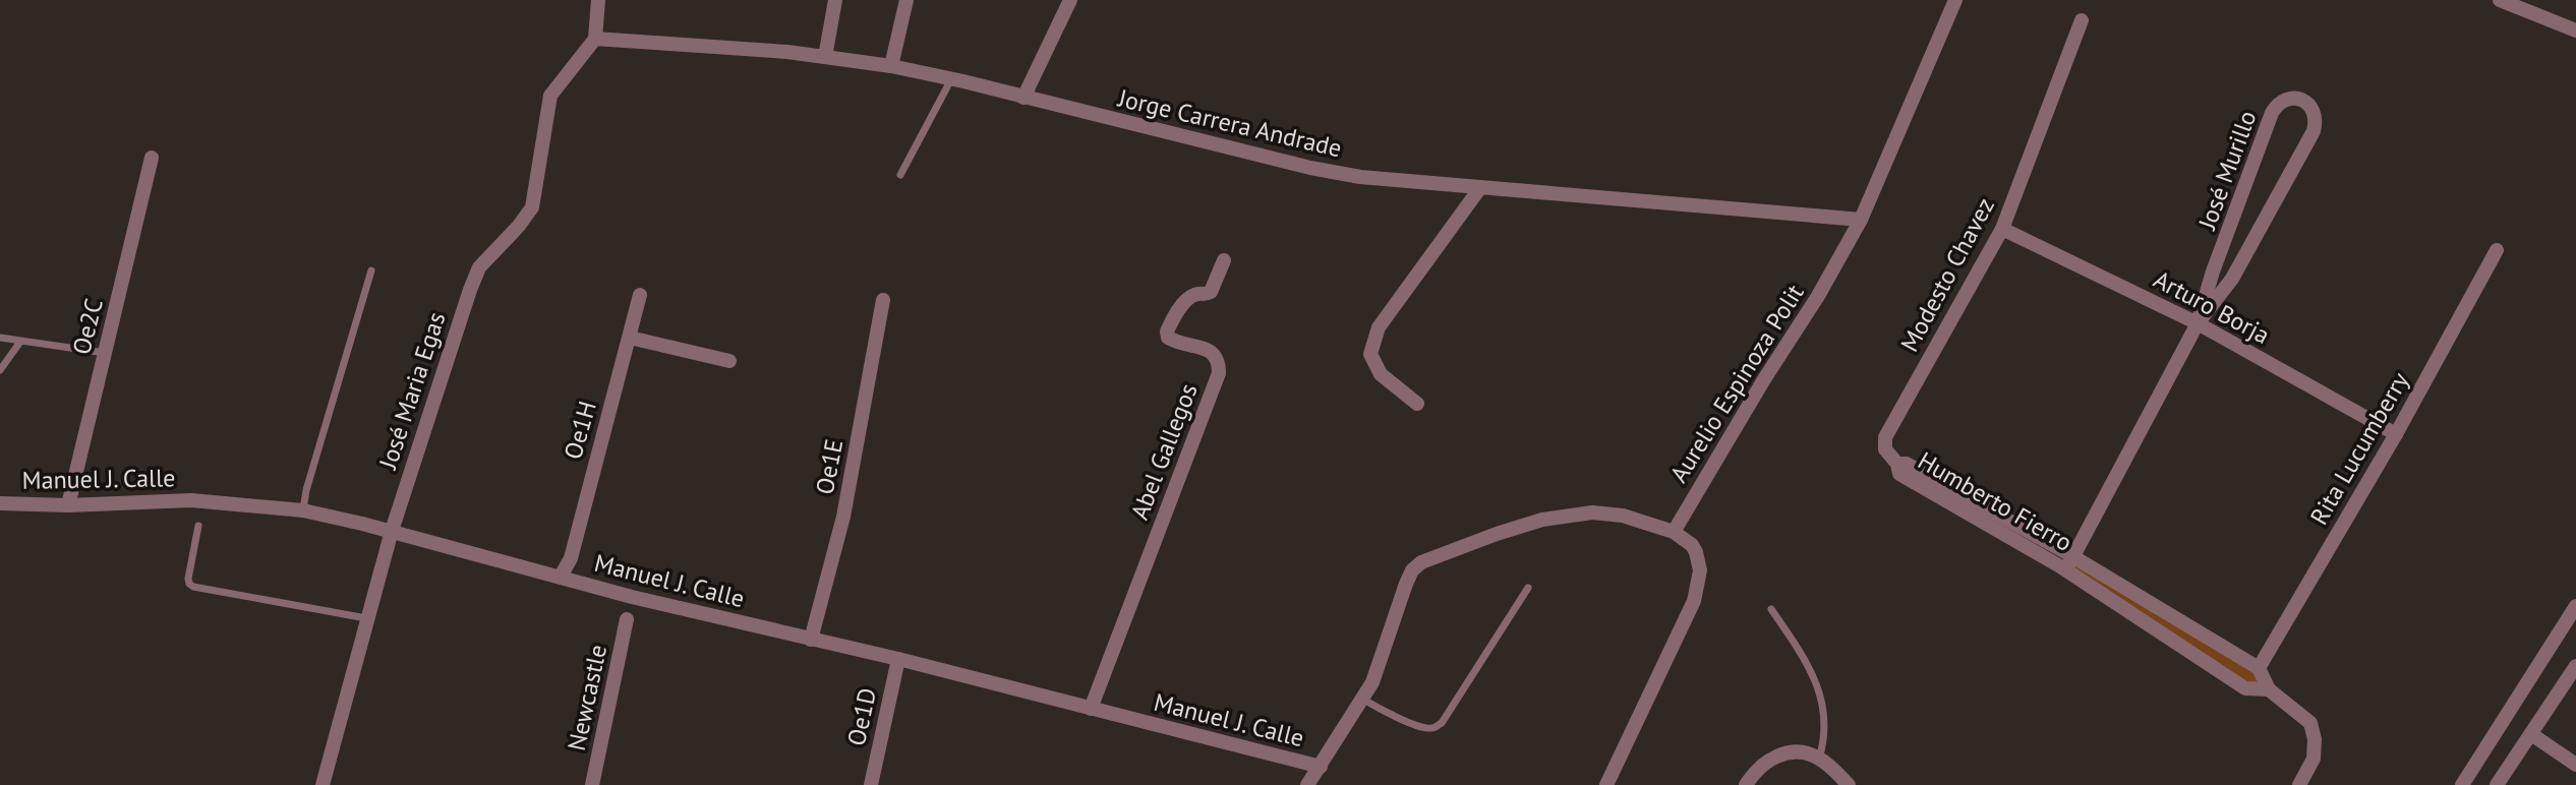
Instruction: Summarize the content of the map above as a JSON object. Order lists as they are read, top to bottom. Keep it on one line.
{"streets":{"street":["Jorge Carrera Andrade","José Murillo","Modesto Chavez","Arturo Borja","Oe2C","Aurelio Espinoza Polit","José Maria Egas","Oe1H","Rita Lucumberry","Abel Gallegos","Oe1E","Manuel J. Calle","Humberto Fierro","Newcastle","Oe1D"]},"crossings":[["Jorge Carrera Andrade","Aurelio Espinoza Polit"],["Jorge Carrera Andrade","José Maria Egas"],["José Murillo","Arturo Borja"],["José Murillo","Humberto Fierro"],["Modesto Chavez","Arturo Borja"],["Modesto Chavez","Humberto Fierro"],["Arturo Borja","Rita Lucumberry"],["Oe2C","Manuel J. Calle"],["José Maria Egas","Manuel J. Calle"],["Oe1H","Manuel J. Calle"],["Rita Lucumberry","Humberto Fierro"],["Abel Gallegos","Manuel J. Calle"],["Oe1E","Manuel J. Calle"],["Manuel J. Calle","Oe1D"]]}
